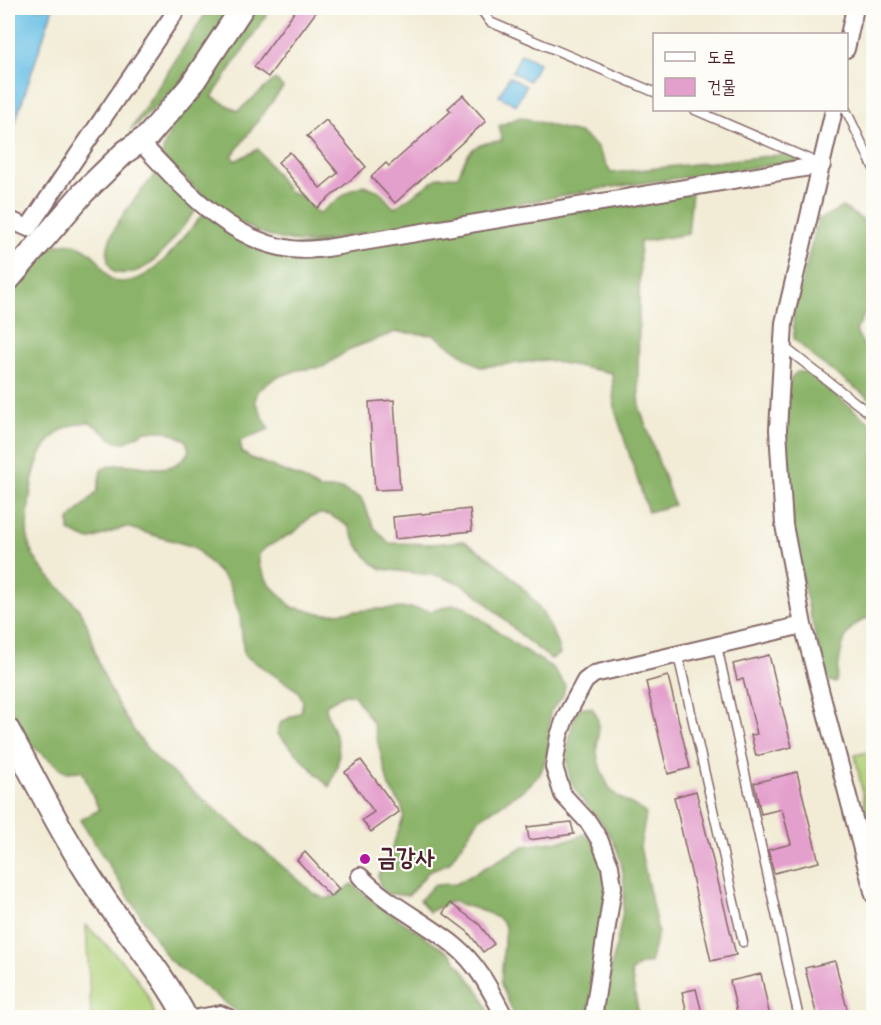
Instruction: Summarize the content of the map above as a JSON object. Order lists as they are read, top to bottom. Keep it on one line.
{"places":["금강사"],"legend":["도로","건물"]}
